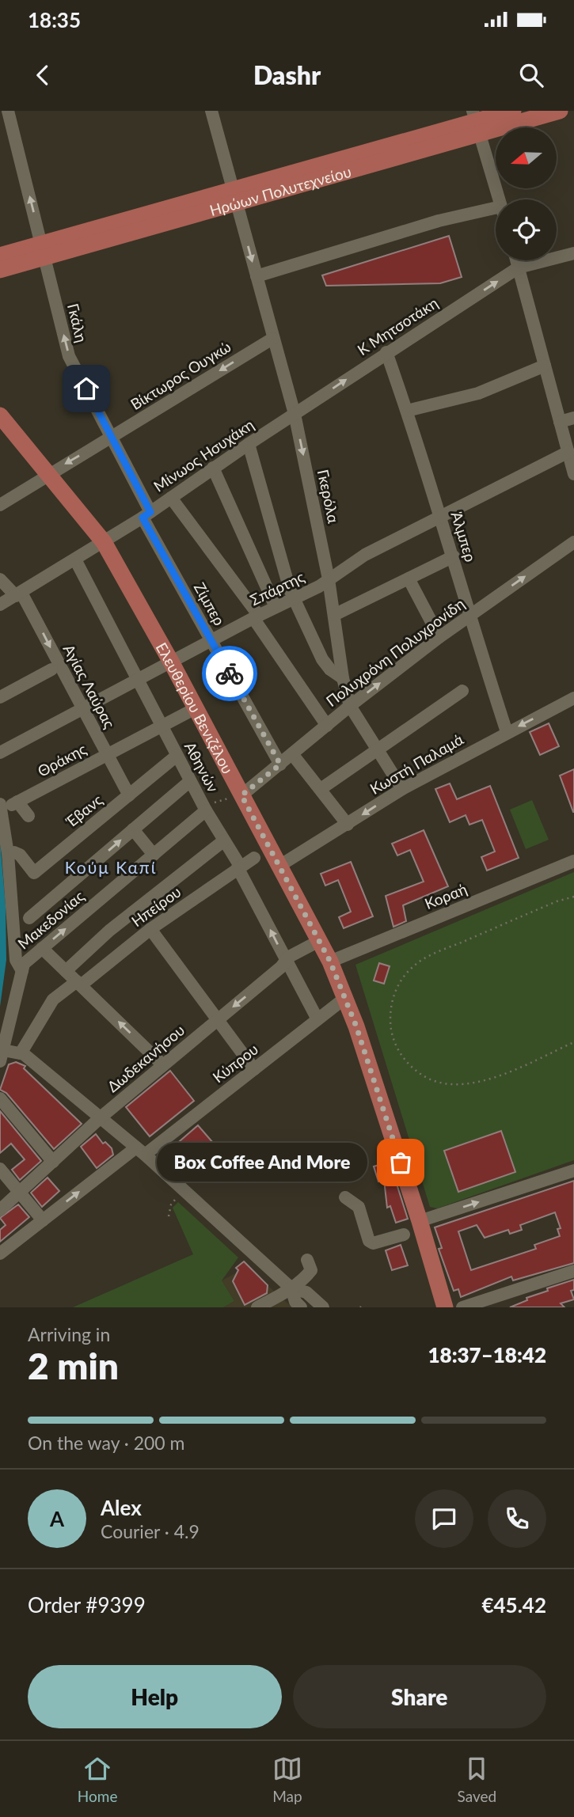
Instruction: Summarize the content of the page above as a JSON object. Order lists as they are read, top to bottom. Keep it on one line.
{"streets":{"main road":["Ηρώων Πολυτεχνείου","Ελευθερίου Βενιζέλου"],"street":["Γκάλη","Κ Μητσοτάκη","Βίκτωρος Ουγκώ","Μίνωος Ησυχάκη","Γκερόλα","Άλμπερ","Σπάρτης","Ζίμπερ","Πολυχρόνη Πολυχρονίδη","Αγίας Λαύρας","Θράκης","Κωστή Παλαμά","Αθηνών","Έβανς","Κοραή","Ηπείρου","Μακεδονίας","Δωδεκανήσου","Κύπρου"]},"crossings":[["Ηρώων Πολυτεχνείου","Γκάλη"],["Ηρώων Πολυτεχνείου","Γκερόλα"],["Γκάλη","Βίκτωρος Ουγκώ"],["Γκάλη","Μίνωος Ησυχάκη"],["Γκάλη","Ζίμπερ"],["Κ Μητσοτάκη","Μίνωος Ησυχάκη"],["Κ Μητσοτάκη","Γκερόλα"],["Κ Μητσοτάκη","Άλμπερ"],["Βίκτωρος Ουγκώ","Γκερόλα"],["Βίκτωρος Ουγκώ","Ελευθερίου Βενιζέλου"],["Μίνωος Ησυχάκη","Γκερόλα"],["Μίνωος Ησυχάκη","Ζίμπερ"],["Μίνωος Ησυχάκη","Αγίας Λαύρας"],["Μίνωος Ησυχάκη","Ελευθερίου Βενιζέλου"],["Μίνωος Ησυχάκη","Αθηνών"],["Γκερόλα","Σπάρτης"],["Γκερόλα","Πολυχρόνη Πολυχρονίδη"],["Γκερόλα","Κωστή Παλαμά"],["Άλμπερ","Σπάρτης"],["Άλμπερ","Πολυχρόνη Πολυχρονίδη"],["Άλμπερ","Κωστή Παλαμά"],["Σπάρτης","Ζίμπερ"],["Σπάρτης","Αγίας Λαύρας"],["Σπάρτης","Ελευθερίου Βενιζέλου"],["Σπάρτης","Αθηνών"],["Ζίμπερ","Πολυχρόνη Πολυχρονίδη"],["Πολυχρόνη Πολυχρονίδη","Ελευθερίου Βενιζέλου"],["Αγίας Λαύρας","Θράκης"],["Αγίας Λαύρας","Έβανς"],["Ελευθερίου Βενιζέλου","Θράκης"],["Ελευθερίου Βενιζέλου","Κωστή Παλαμά"],["Ελευθερίου Βενιζέλου","Κοραή"],["Ελευθερίου Βενιζέλου","Δωδεκανήσου"],["Ελευθερίου Βενιζέλου","Κύπρου"],["Θράκης","Αθηνών"],["Αθηνών","Έβανς"],["Αθηνών","Ηπείρου"],["Αθηνών","Μακεδονίας"],["Αθηνών","Δωδεκανήσου"],["Αθηνών","Κύπρου"]],"one_way":["Γκάλη","Βίκτωρος Ουγκώ","Αγίας Λαύρας"],"districts":["Κούμ Καπί"],"places":["Box Coffee And More"],"north":"left","page":{"status":"18:35","header":"Dashr","bubble":"Box Coffee And More","heading":["2 min","Arriving in","18:37–18:42"],"panel":["Alex","Courier · 4.9","Order #9399","€45.42"],"bar":"On the way · 200 m","round":"A","buttons":["Help","Share"],"tabs":["Home","Map","Saved"]}}
